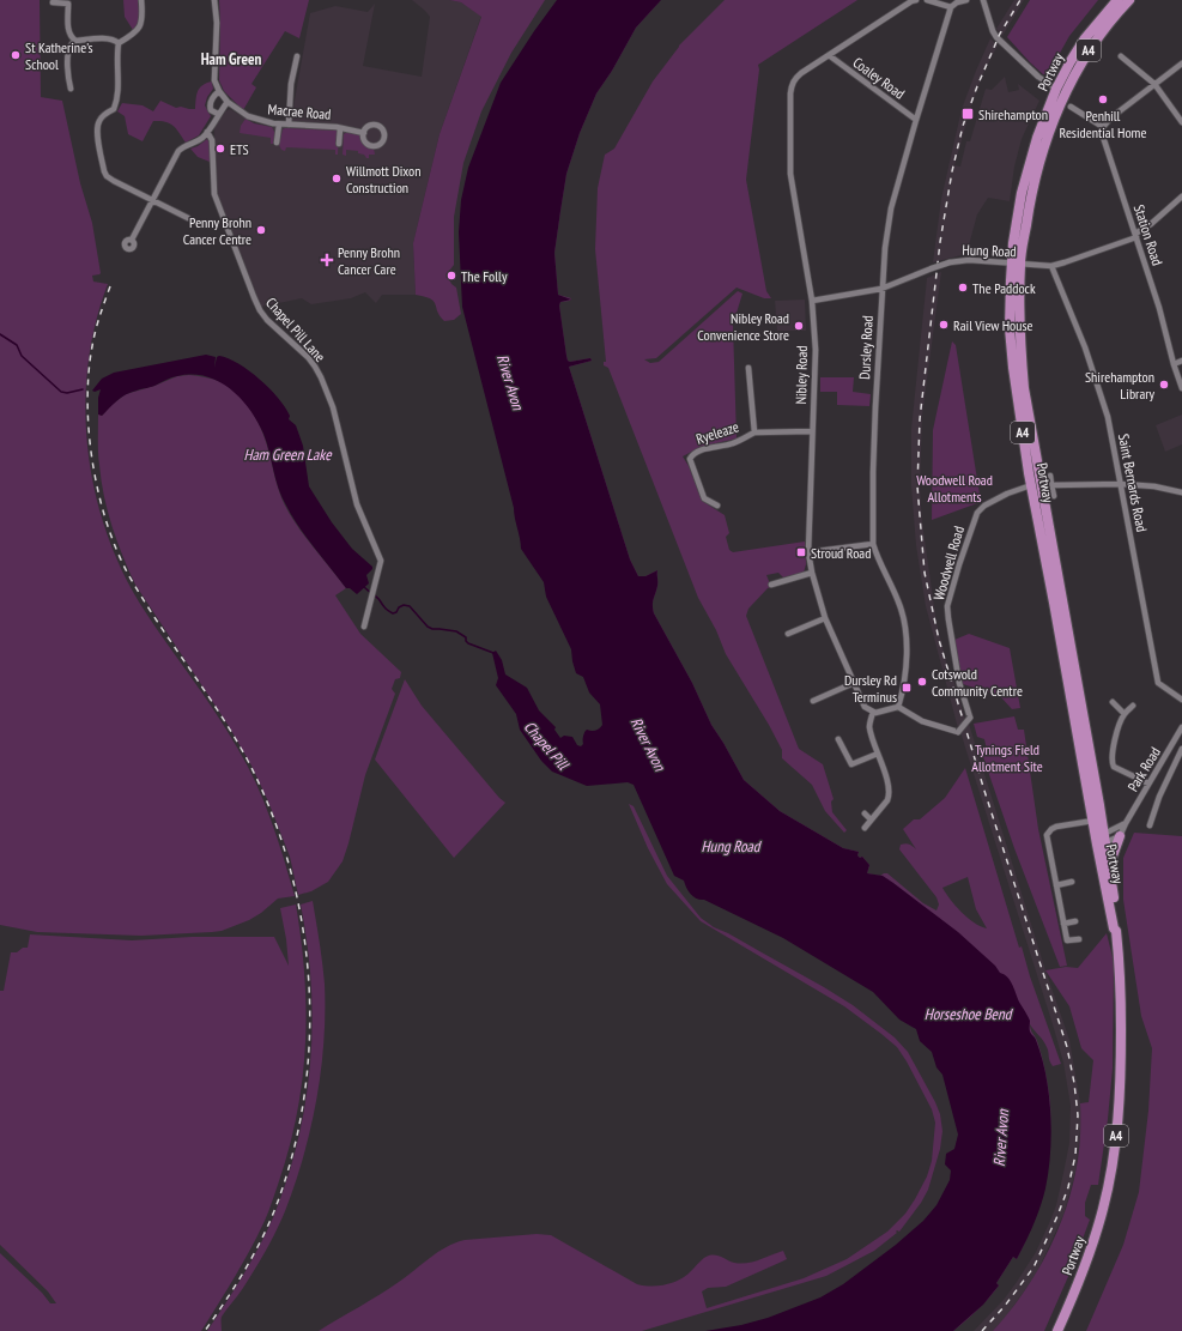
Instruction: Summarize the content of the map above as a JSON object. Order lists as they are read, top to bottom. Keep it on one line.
{"streets":{"highway":["A4","Portway"],"street":["Coaley Road","Macrae Road","Station Road","Hung Road","Chapel Pill Lane","Dursley Road","Nibley Road","Ryeleaze","Saint Bernards Road","Woodwell Road","Park Road"]},"crossings":[["Portway","Hung Road"],["Portway","Woodwell Road"],["Coaley Road","Dursley Road"],["Coaley Road","Nibley Road"],["Station Road","Hung Road"],["Hung Road","Dursley Road"],["Hung Road","Nibley Road"],["Hung Road","Saint Bernards Road"],["Dursley Road","Woodwell Road"]],"districts":["Ham Green"],"water":["River Avon","Ham Green Lake","Chapel Pill","Hung Road","Horseshoe Bend"],"parks":["Woodwell Road Allotments","Tynings Field Allotment Site"],"places":{"other":["St Katherine's School","Penhill Residential Home","ETS","Willmott Dixon Construction","Penny Brohn Cancer Centre","The Folly","The Paddock","Rail View House","Nibley Road Convenience Store","Shirehampton Library","Cotswold Community Centre"],"transit":["Shirehampton","Stroud Road","Dursley Rd Terminus"],"health":["Penny Brohn Cancer Care"]}}
